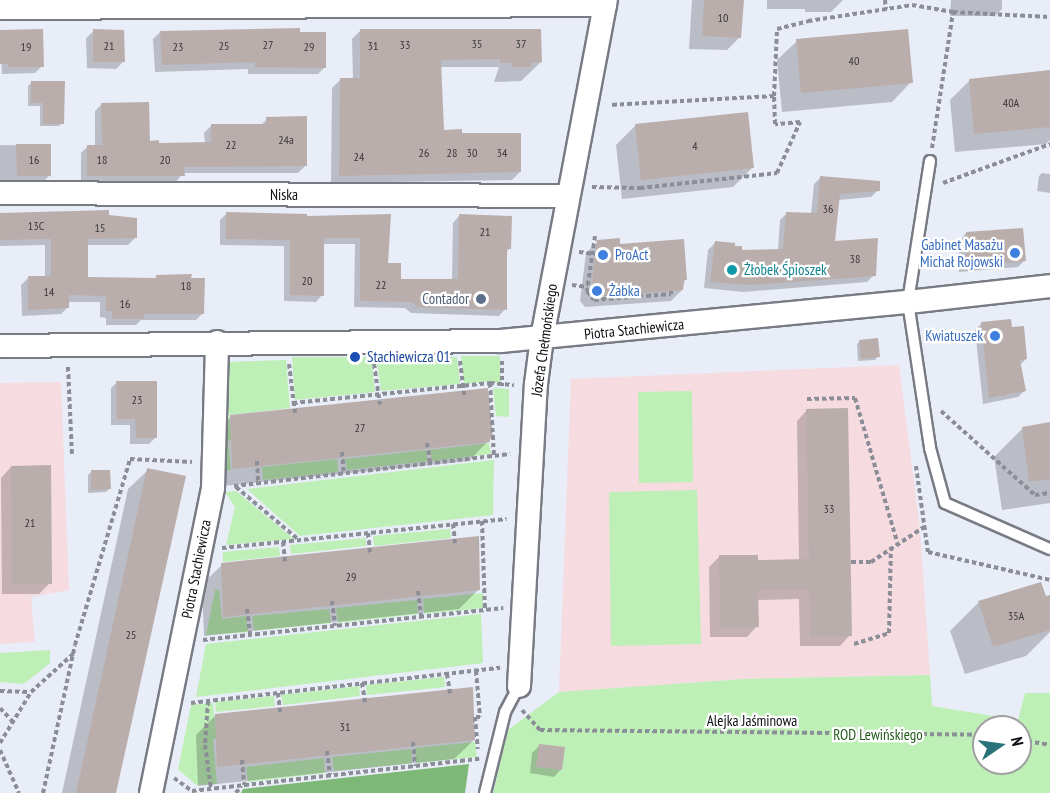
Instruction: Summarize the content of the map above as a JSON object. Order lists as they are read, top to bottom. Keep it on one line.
{"streets":{"street":["Niska","Piotra Stachiewicza","Józefa Chełmońskiego"],"path":["Alejka Jaśminowa"]},"crossings":[["Niska","Józefa Chełmońskiego"],["Piotra Stachiewicza","Józefa Chełmońskiego"]],"parks":["ROD Lewińskiego"],"places":["Gabinet Masażu Michał Rojowski","ProAct","Żłobek Śpioszek","Żabka","Contador","Kwiatuszek","Stachiewicza 01"],"house_numbers":["10","35","37","27","33","21","25","31","19","23","29","40","40A","24a","22","4","26","28","30","34","24","16","18","20","36","13C","15","21","38","20","22","18","14","16","23","27","33","21","29","35A","25","31"],"north":"right"}
